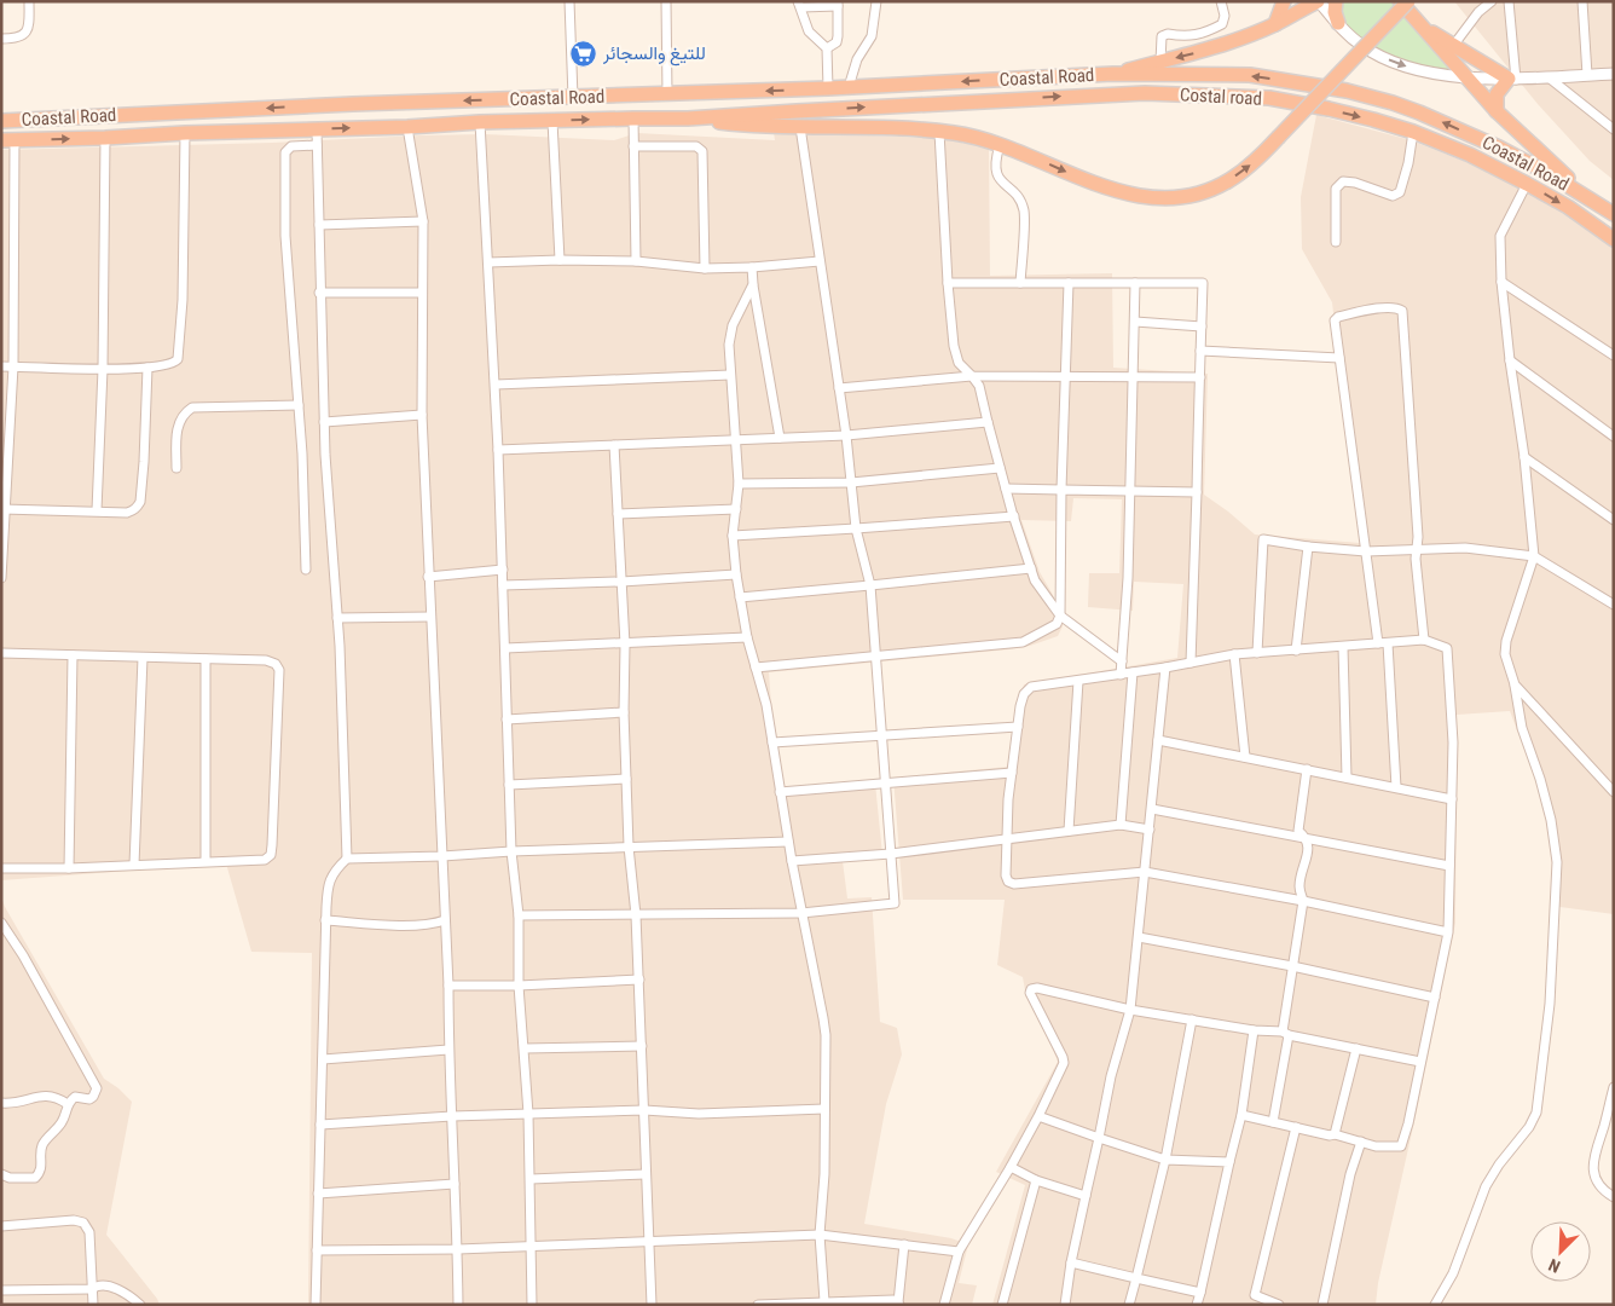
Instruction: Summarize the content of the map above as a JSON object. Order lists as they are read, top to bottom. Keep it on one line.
{"streets":{"highway":["Coastal Road","Costal road"]},"crossings":[["Coastal Road","Costal road"]],"places":{"supermarket":["للتيغ والسجائر"]},"north":"bottom left"}
